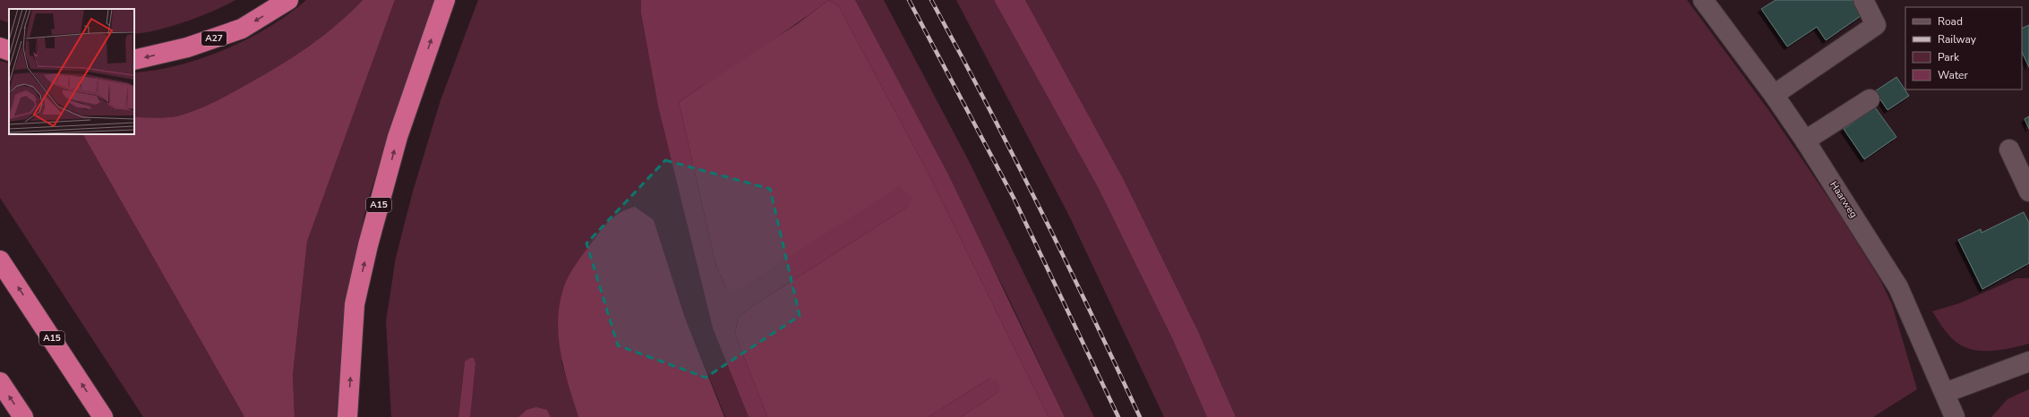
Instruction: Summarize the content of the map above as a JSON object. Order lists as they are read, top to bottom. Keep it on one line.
{"streets":{"highway":["A27","A15"],"street":["Haarweg"]},"legend":["Road","Railway","Park","Water"]}
